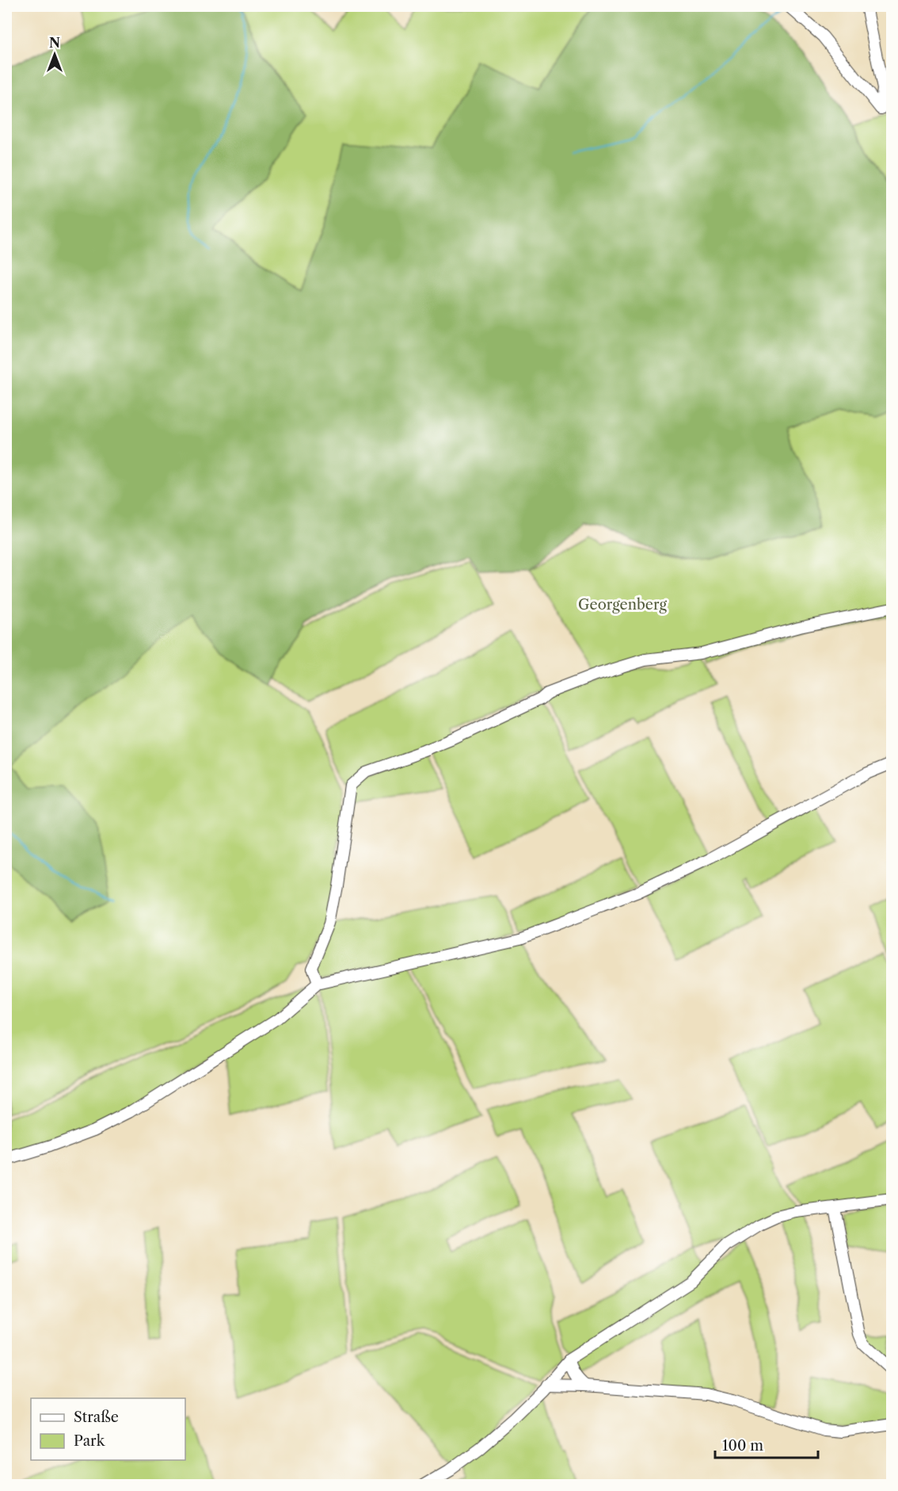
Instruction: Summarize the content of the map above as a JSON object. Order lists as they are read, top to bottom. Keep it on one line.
{"parks":["Georgenberg"],"legend":["Straße","Park"],"scale_bar":"100 m","north":"top"}
